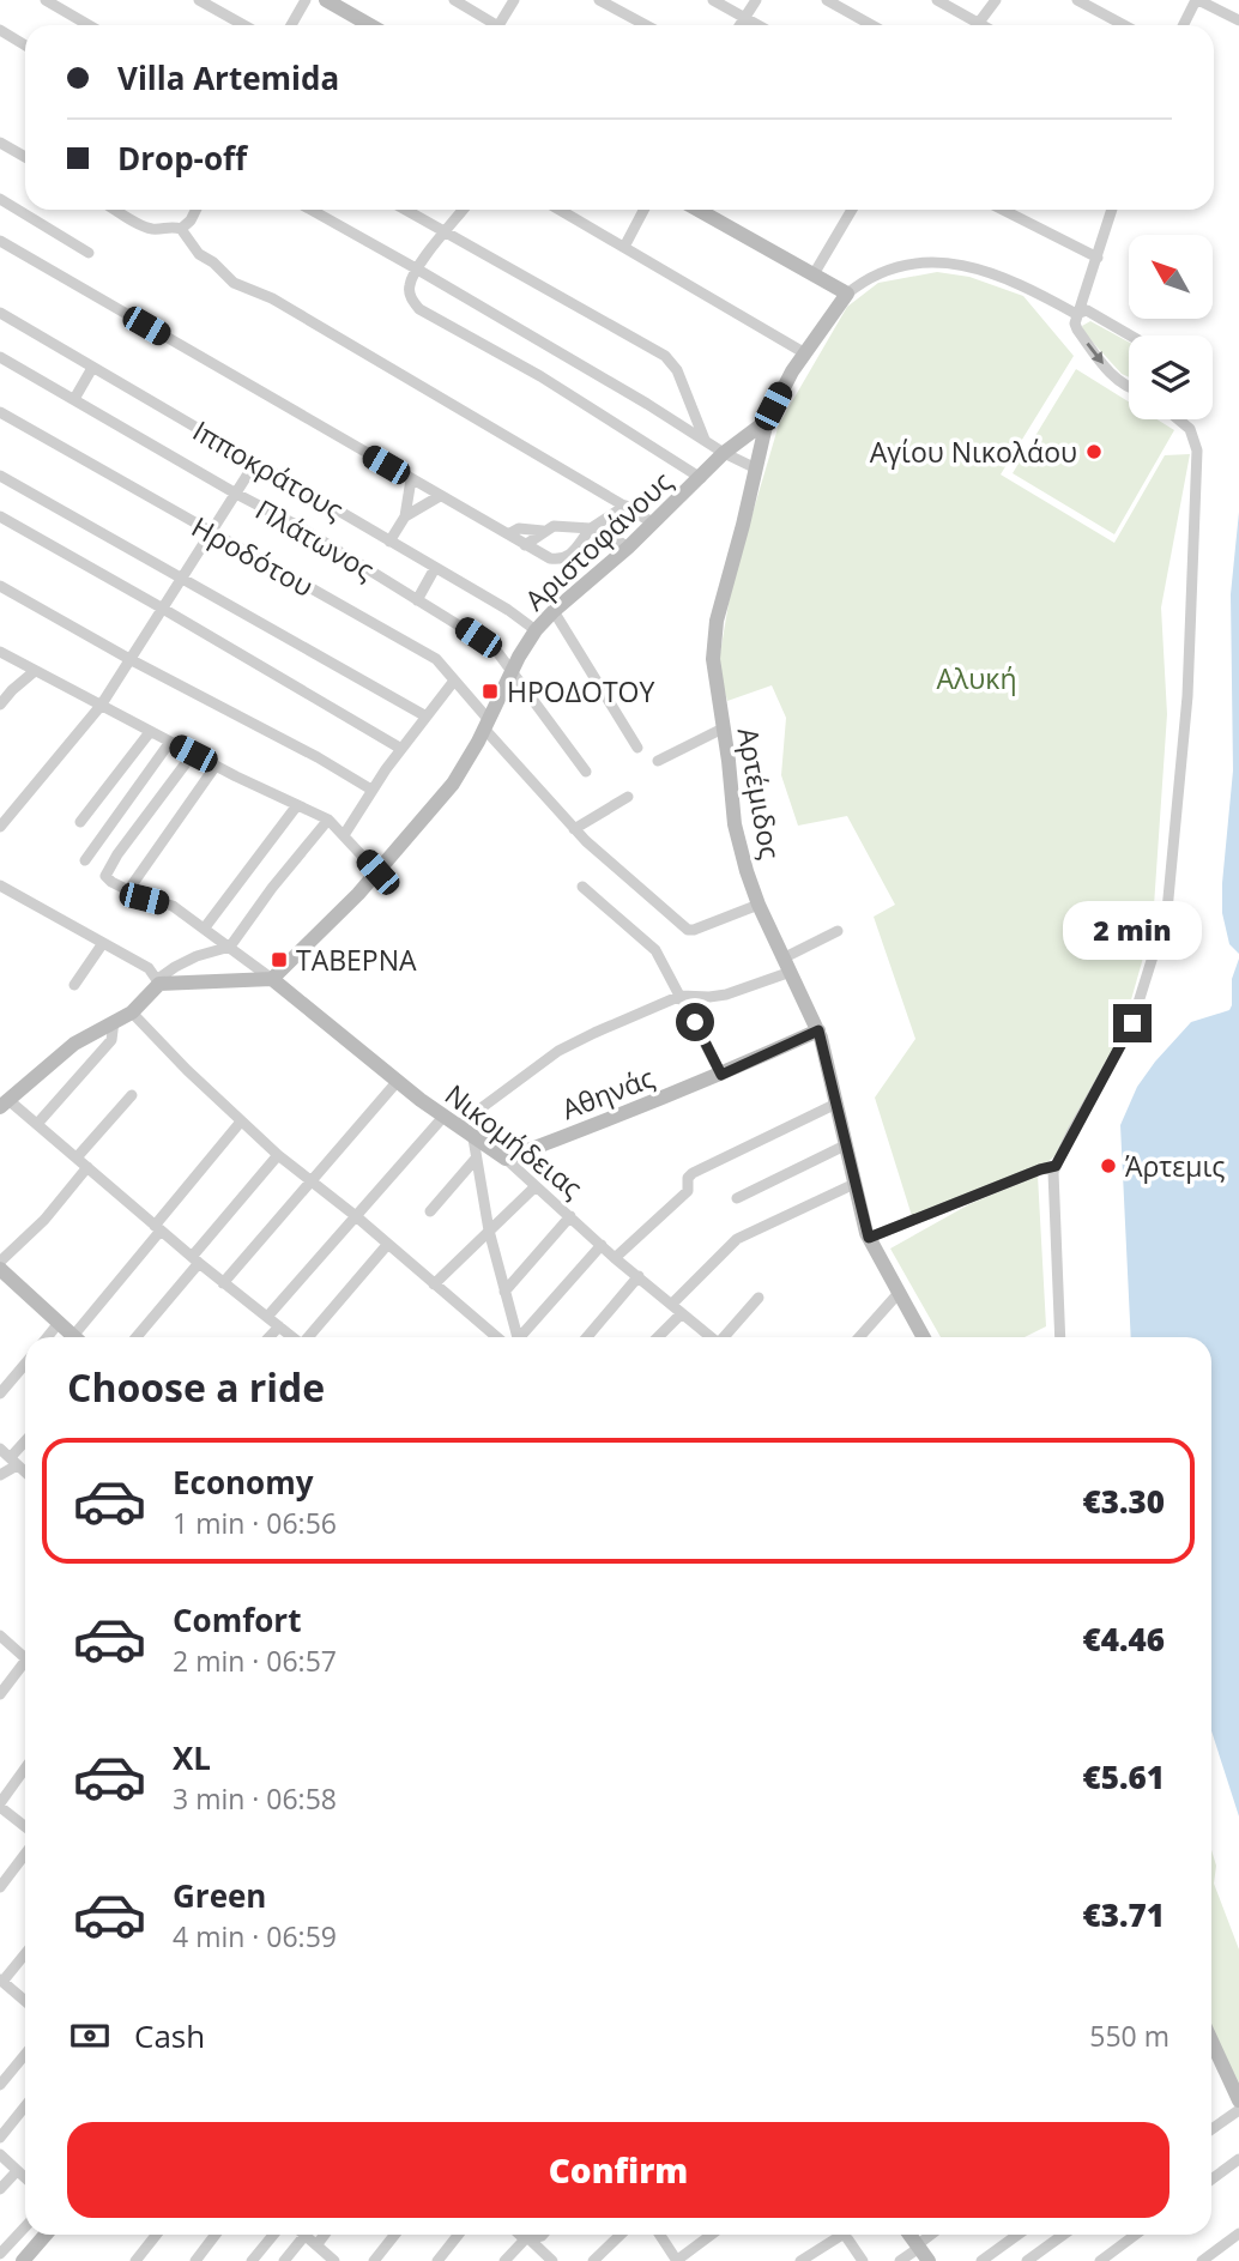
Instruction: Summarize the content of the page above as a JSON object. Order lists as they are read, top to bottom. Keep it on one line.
{"streets":{"street":["Ιπποκράτους","Πλάτωνος","Αριστοφάνους","Ηροδότου","Αρτέμιδος","Αθηνάς","Νικομήδειας"]},"crossings":[["Ιπποκράτους","Αριστοφάνους"],["Πλάτωνος","Αριστοφάνους"],["Αριστοφάνους","Ηροδότου"],["Αριστοφάνους","Αρτέμιδος"],["Αριστοφάνους","Νικομήδειας"],["Ηροδότου","Αρτέμιδος"],["Αρτέμιδος","Αθηνάς"],["Αθηνάς","Νικομήδειας"]],"parks":["Αλυκή"],"places":{"other":["Αγίου Νικολάου","Άρτεμις"],"transit":["ΗΡΟΔΟΤΟΥ","ΤΑΒΕΡΝΑ"]},"north":"top left","page":{"banner":["Villa Artemida","Drop-off"],"bubble":"2 min","heading":"Choose a ride","list":[{"name":"Economy","note":"1 min · 06:56","value":"€3.30"},{"name":"Comfort","note":"2 min · 06:57","value":"€4.46"},{"name":"XL","note":"3 min · 06:58","value":"€5.61"},{"name":"Green","note":"4 min · 06:59","value":"€3.71"}],"pay":["Cash","550 m"],"buttons":"Confirm"}}
